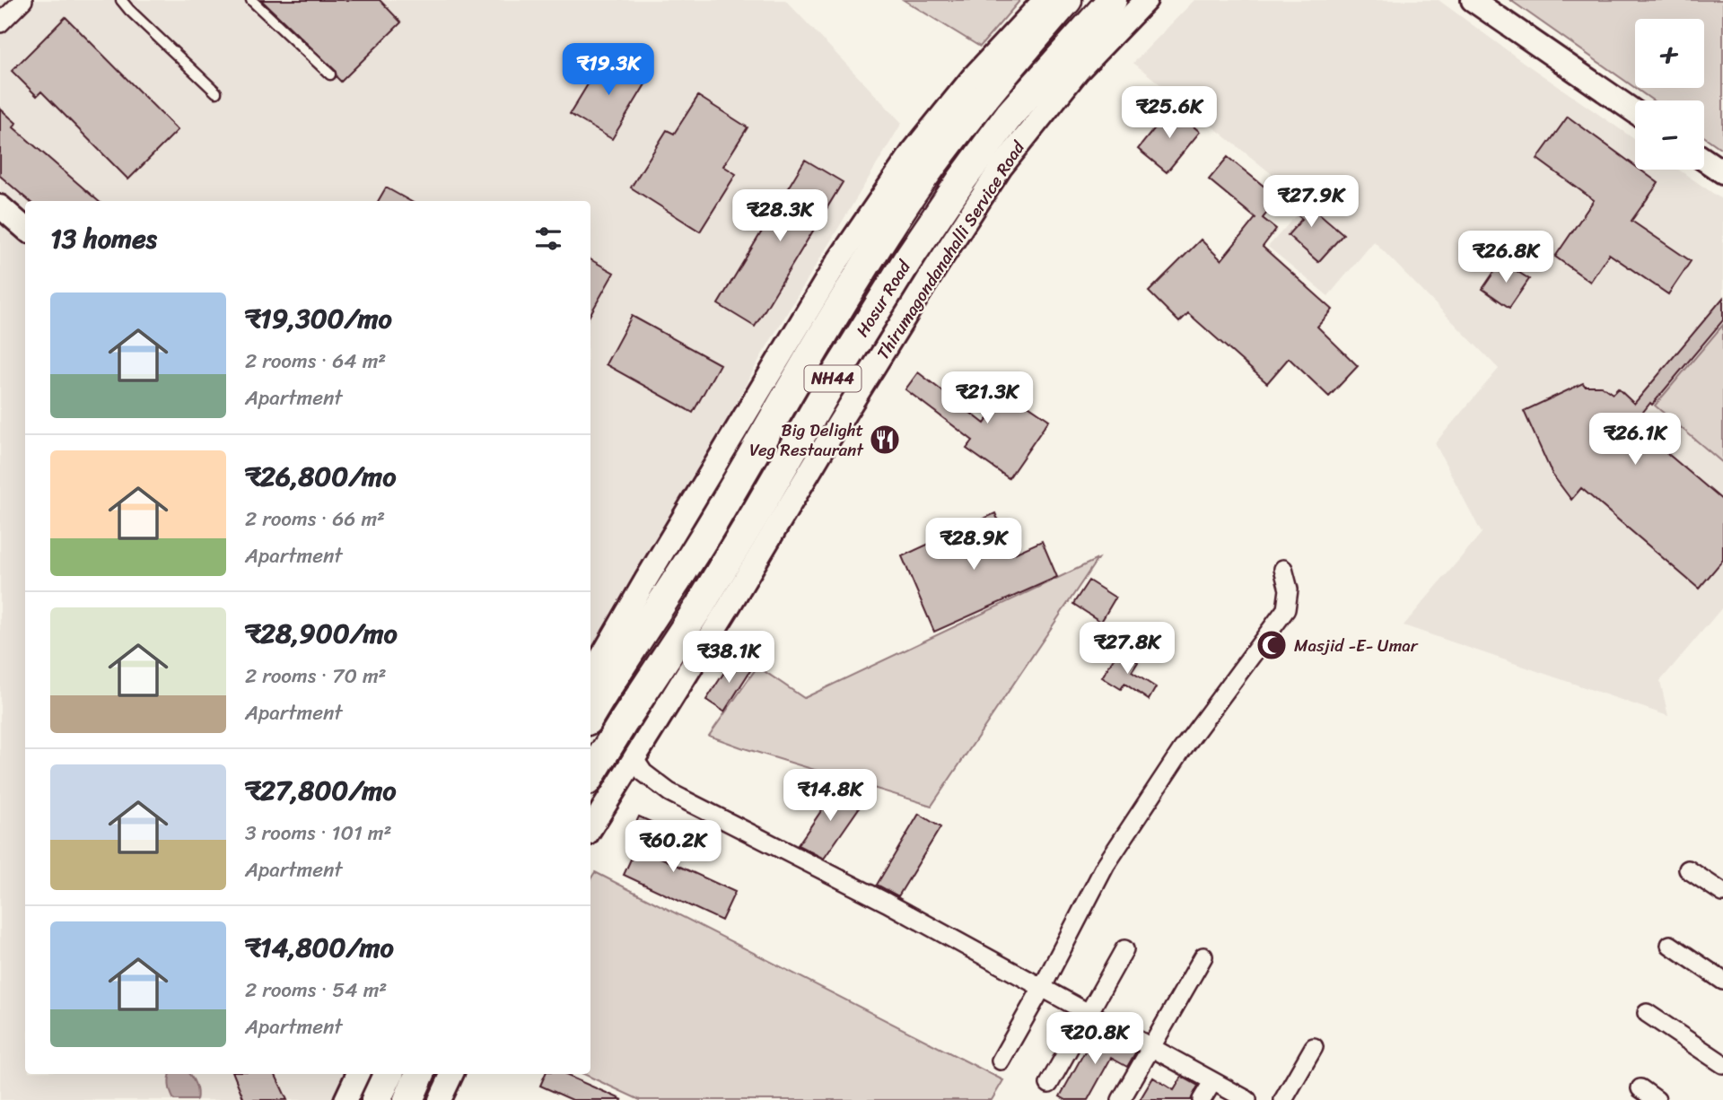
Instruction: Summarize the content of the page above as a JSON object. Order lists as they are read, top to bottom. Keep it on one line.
{"streets":{"highway":["Hosur Road","NH44"],"street":["Thirumagondanahalli Service Road"]},"places":{"restaurant":["Big Delight Veg Restaurant"],"mosque":["Masjid -E- Umar"]},"page":{"map_buttons":["+","−"],"price":["₹19.3K","₹25.6K","₹27.9K","₹28.3K","₹26.8K","₹21.3K","₹26.1K","₹28.9K","₹27.8K","₹38.1K","₹14.8K","₹60.2K","₹20.8K"],"heading":"13 homes","list":[{"name":"₹19,300/mo","note":"2 rooms · 64 m² · Apartment"},{"name":"₹26,800/mo","note":"2 rooms · 66 m² · Apartment"},{"name":"₹28,900/mo","note":"2 rooms · 70 m² · Apartment"},{"name":"₹27,800/mo","note":"3 rooms · 101 m² · Apartment"},{"name":"₹14,800/mo","note":"2 rooms · 54 m² · Apartment"}]}}
